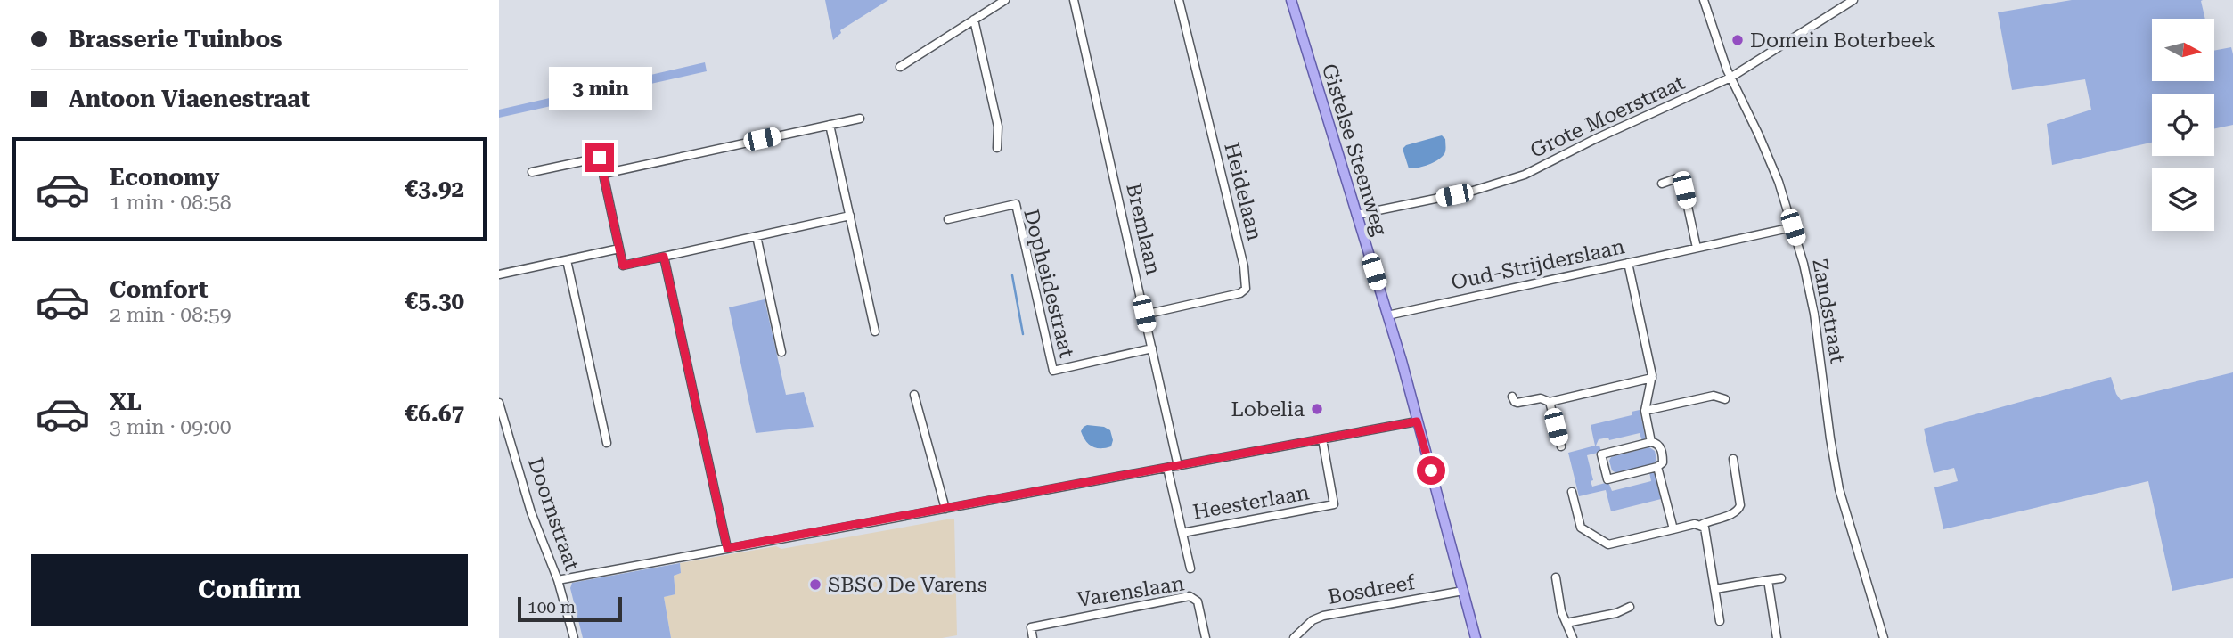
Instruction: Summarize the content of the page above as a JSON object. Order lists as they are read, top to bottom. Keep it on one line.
{"streets":{"main road":["Gistelse Steenweg"],"street":["Grote Moerstraat","Heidelaan","Bremlaan","Oud-Strijderslaan","Dopheidestraat","Zandstraat","Heesterlaan","Doornstraat","Bosdreef","Varenslaan"]},"crossings":[["Grote Moerstraat","Gistelse Steenweg"],["Grote Moerstraat","Zandstraat"],["Gistelse Steenweg","Oud-Strijderslaan"],["Gistelse Steenweg","Bosdreef"],["Heidelaan","Bremlaan"],["Bremlaan","Dopheidestraat"],["Oud-Strijderslaan","Zandstraat"]],"places":["Domein Boterbeek","Lobelia","SBSO De Varens"],"scale_bar":"100 m","north":"right","page":{"banner":["Brasserie Tuinbos","Antoon Viaenestraat"],"bubble":"3 min","list":[{"name":"Economy","note":"1 min · 08:58","value":"€3.92"},{"name":"Comfort","note":"2 min · 08:59","value":"€5.30"},{"name":"XL","note":"3 min · 09:00","value":"€6.67"}],"buttons":"Confirm","scale":"100 m"}}
